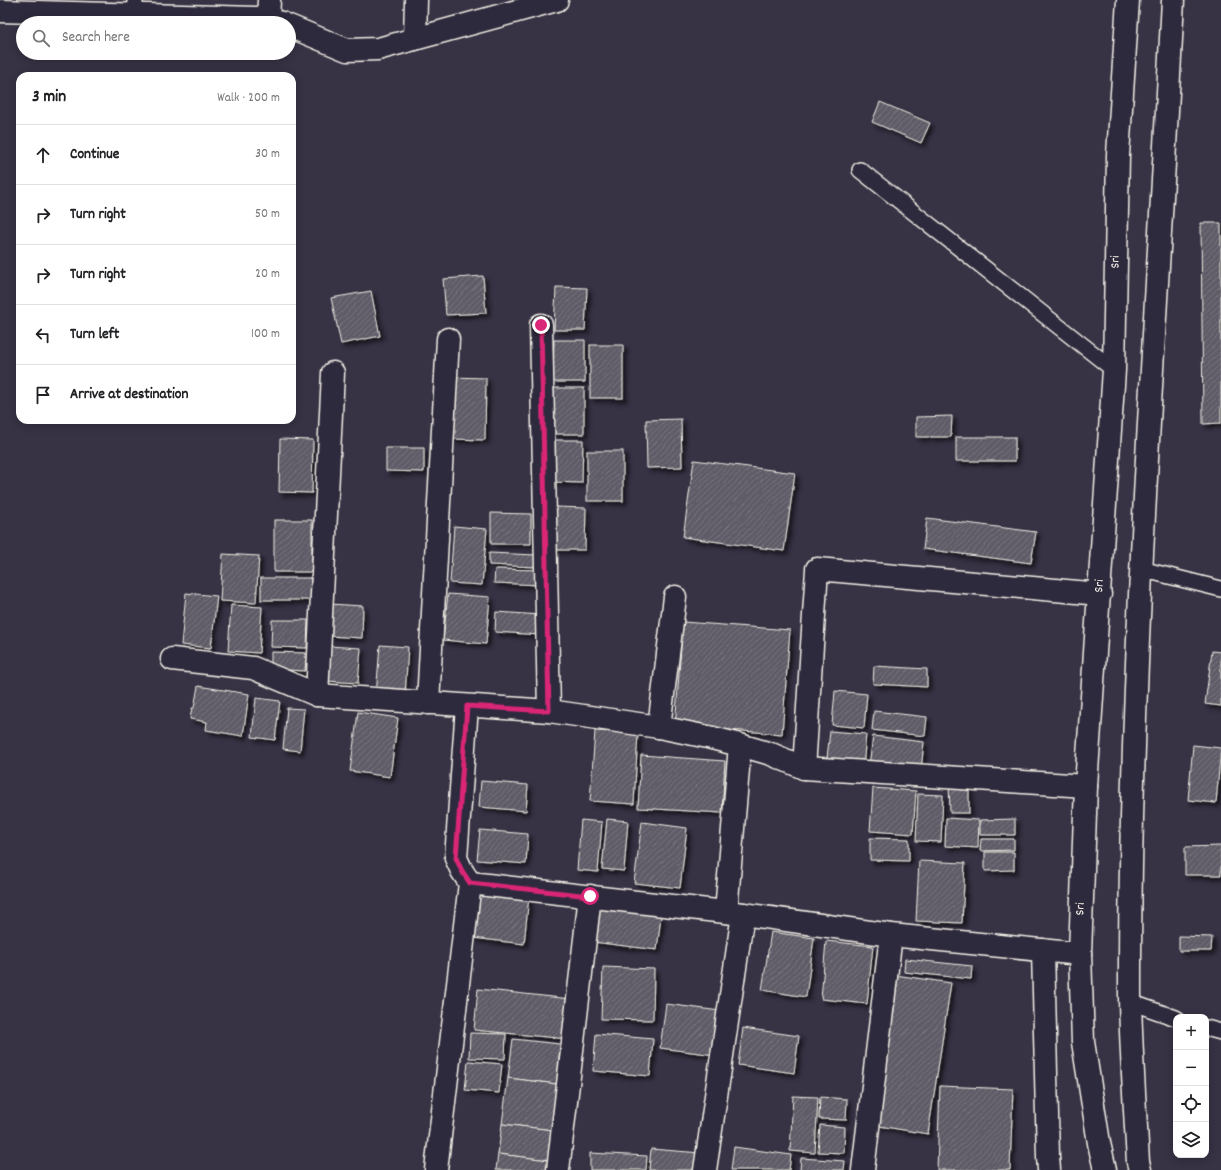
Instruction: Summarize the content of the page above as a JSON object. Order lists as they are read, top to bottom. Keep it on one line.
{"streets":{"main road":["Sri"]},"page":{"search":"Search here","heading":["3 min","Walk · 200 m"],"list":[["Continue","30 m"],["Turn right","50 m"],["Turn right","20 m"],["Turn left","100 m"],"Arrive at destination"],"map_buttons":["+","−"]}}
